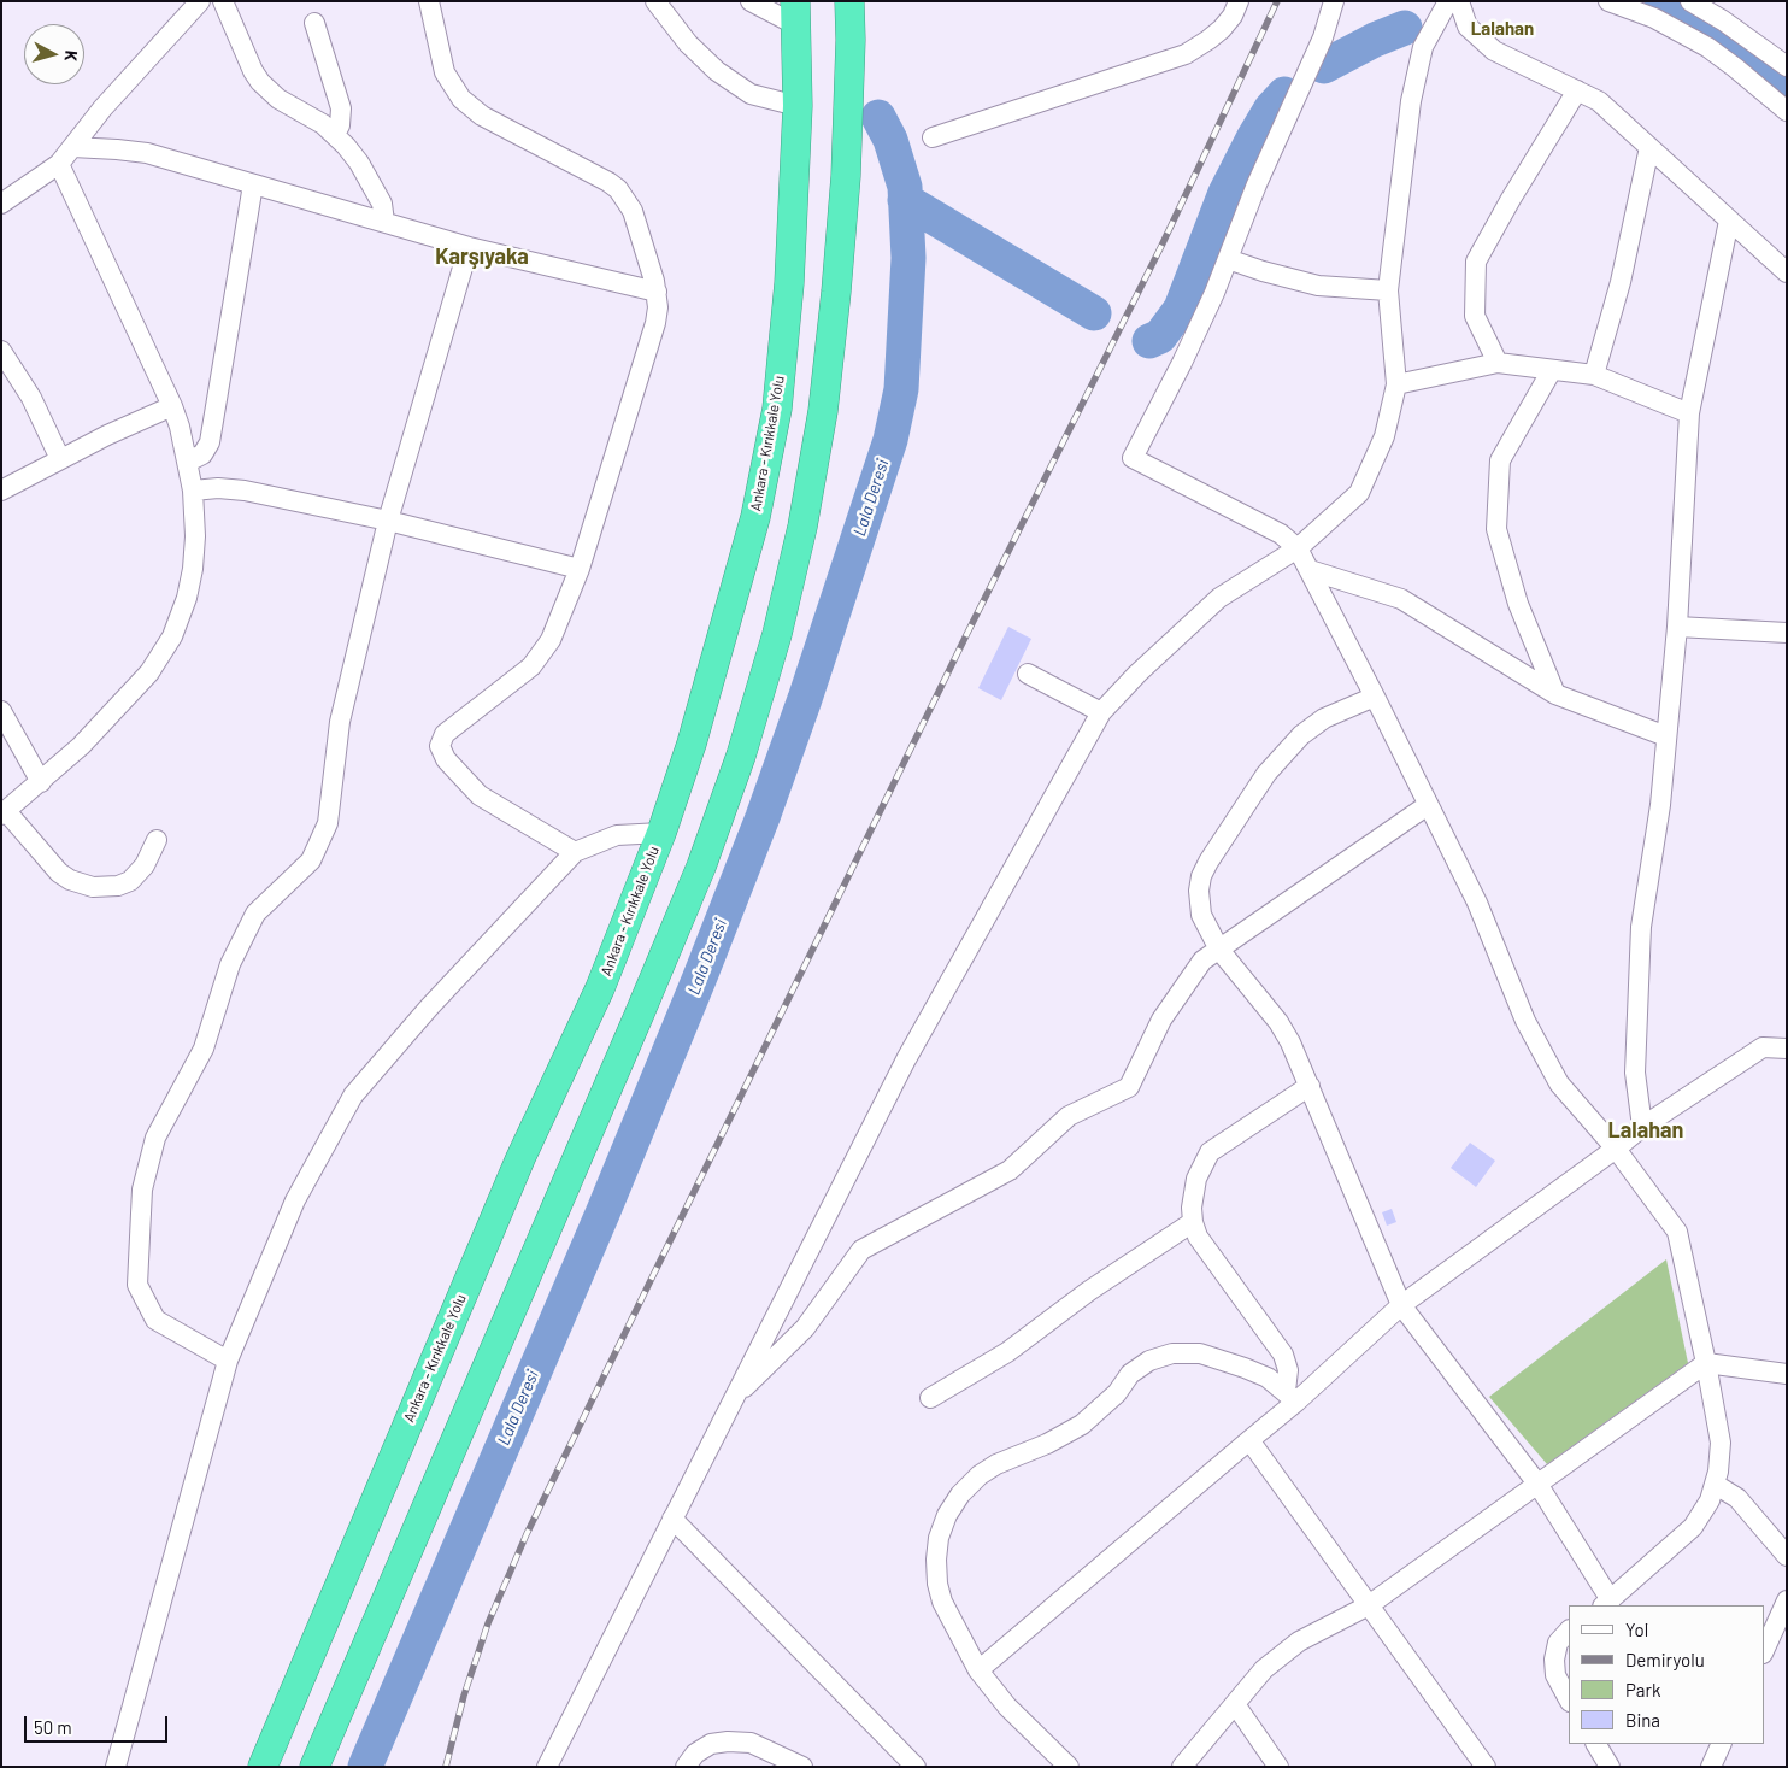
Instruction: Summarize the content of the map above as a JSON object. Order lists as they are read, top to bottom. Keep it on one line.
{"streets":{"highway":["Ankara - Kırıkkale Yolu"]},"districts":["Lalahan","Karşıyaka","Lalahan"],"water":["Lala Deresi"],"legend":["Yol","Demiryolu","Park","Bina"],"scale_bar":"50 m","north":"right"}
